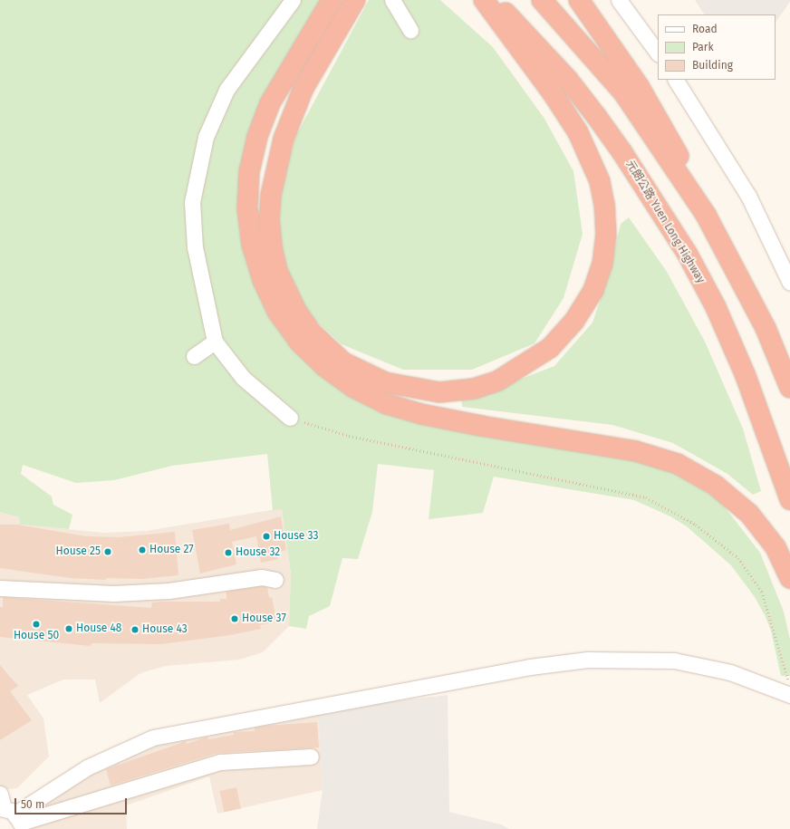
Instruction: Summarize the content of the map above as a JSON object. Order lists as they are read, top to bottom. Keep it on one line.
{"streets":{"highway":["元朗公路 Yuen Long Highway"]},"places":["House 33","House 27","House 25","House 32","House 37","House 50","House 48","House 43"],"legend":["Road","Park","Building"],"scale_bar":"50 m"}
